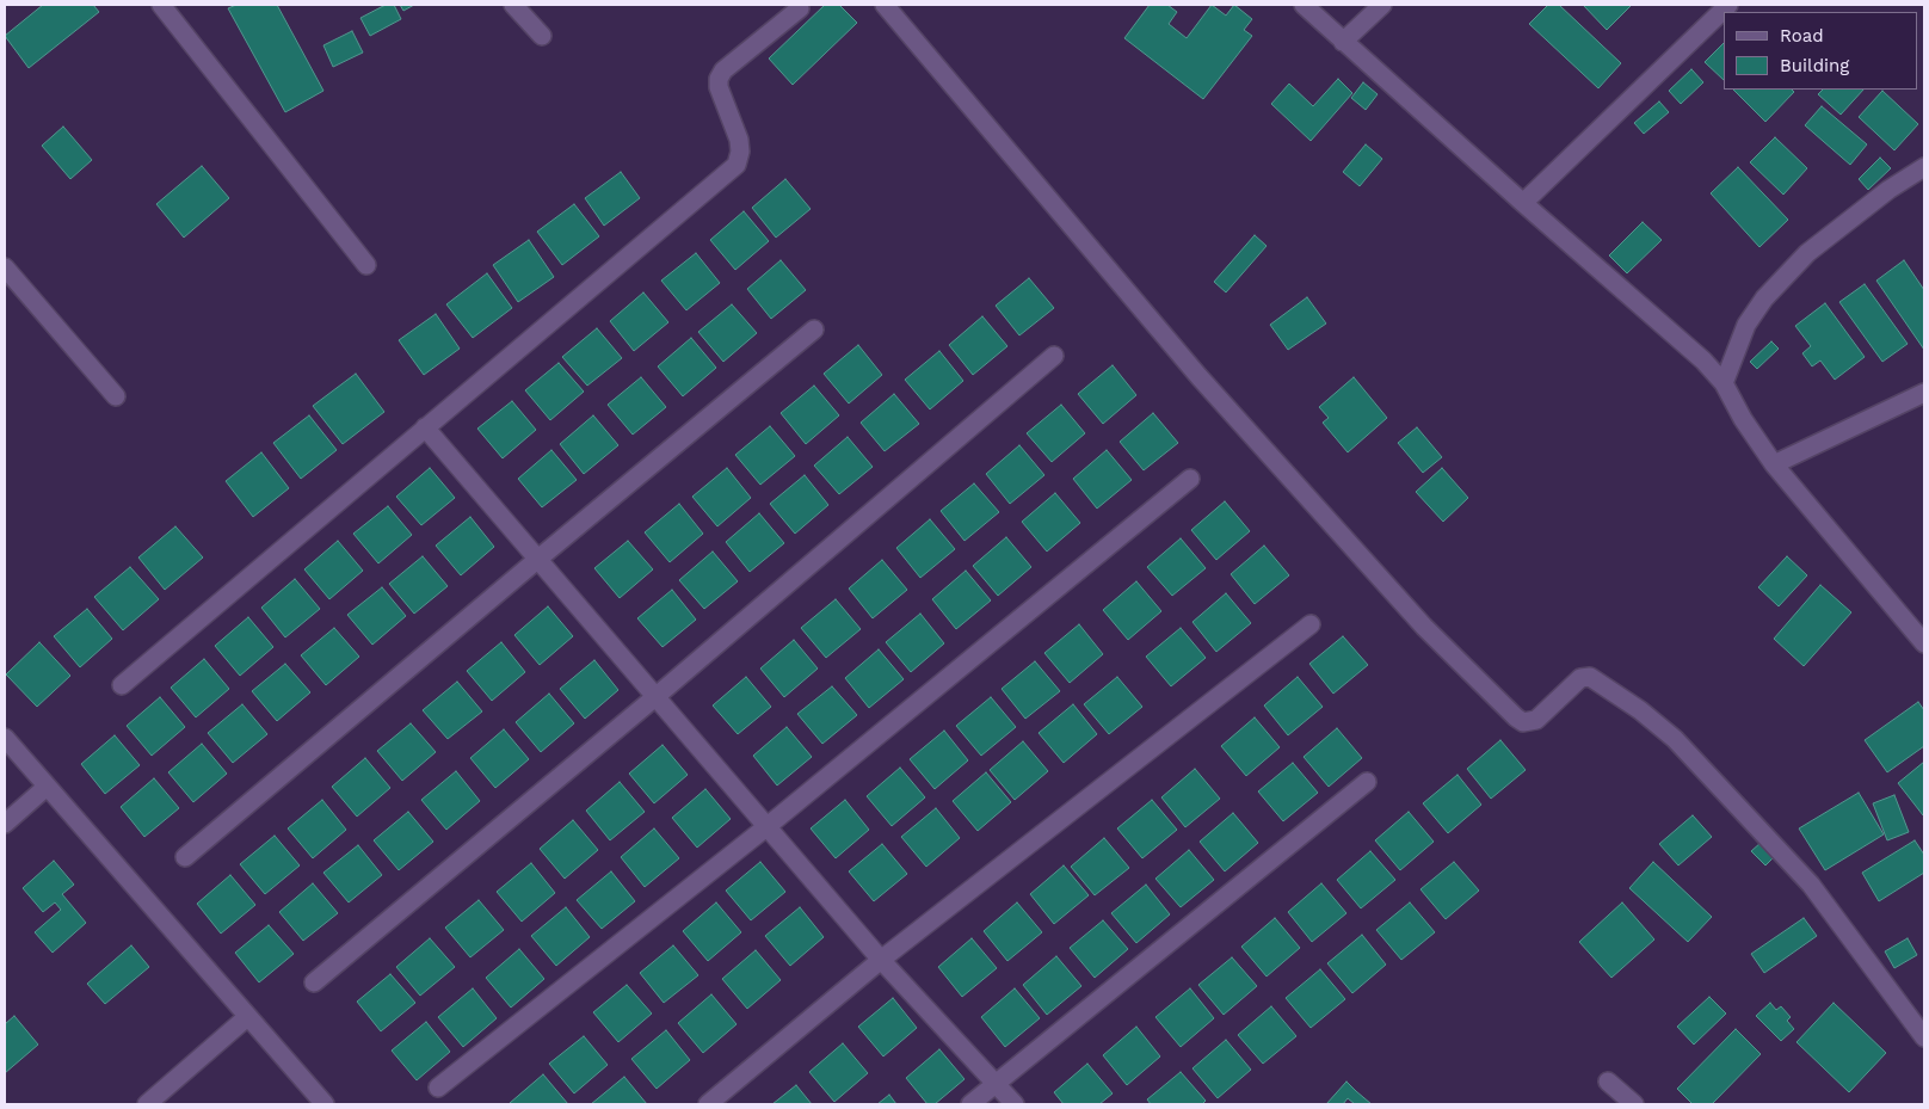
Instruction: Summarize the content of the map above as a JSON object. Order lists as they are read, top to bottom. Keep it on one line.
{"legend":["Road","Building"]}
